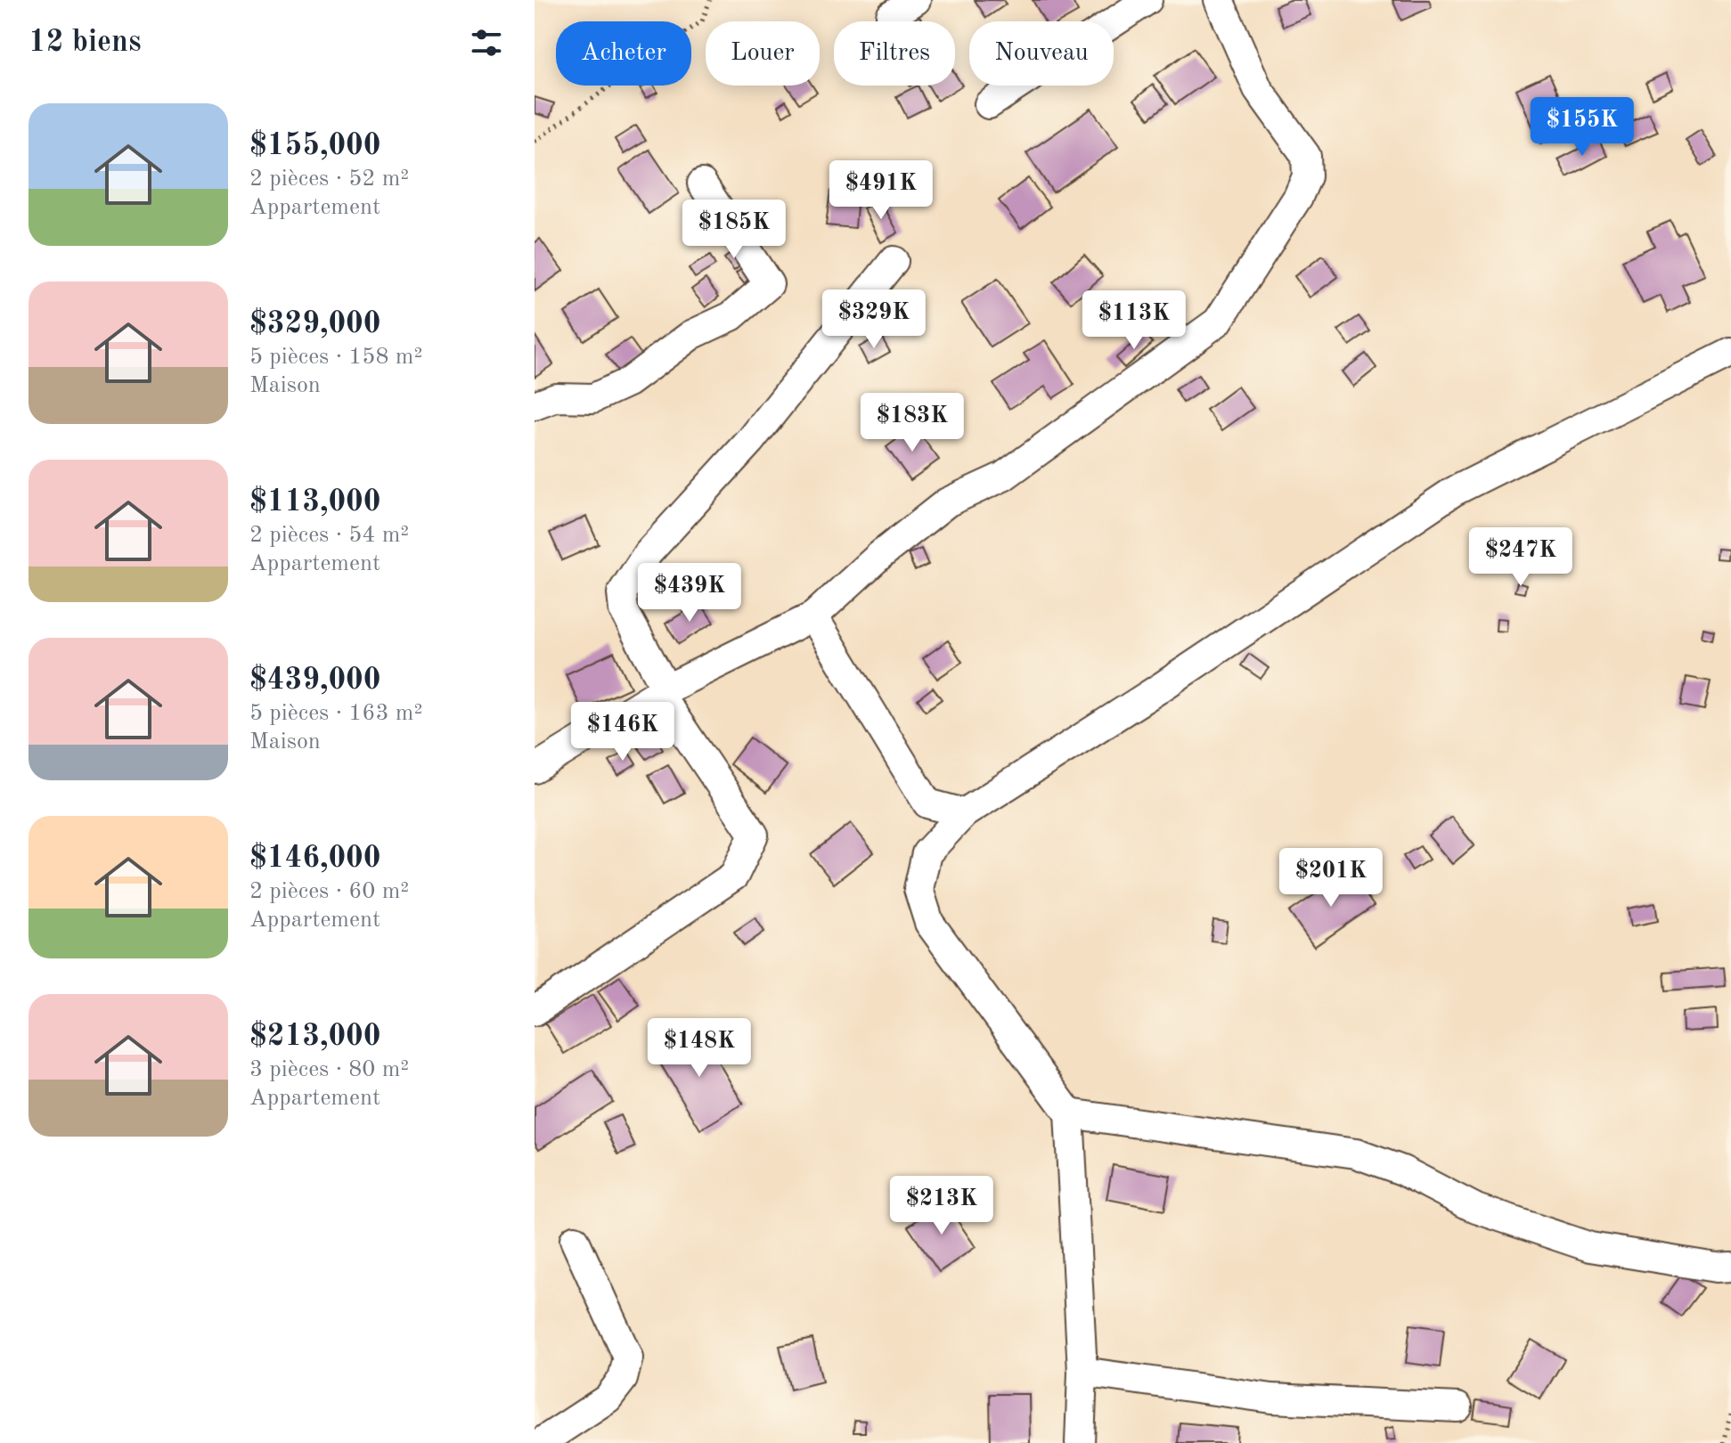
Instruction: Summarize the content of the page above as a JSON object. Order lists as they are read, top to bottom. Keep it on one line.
{"page":{"heading":"12 biens","chip":["Acheter","Louer","Filtres","Nouveau"],"list":[{"name":"$155,000","note":"2 pièces · 52 m² · Appartement"},{"name":"$329,000","note":"5 pièces · 158 m² · Maison"},{"name":"$113,000","note":"2 pièces · 54 m² · Appartement"},{"name":"$439,000","note":"5 pièces · 163 m² · Maison"},{"name":"$146,000","note":"2 pièces · 60 m² · Appartement"},{"name":"$213,000","note":"3 pièces · 80 m² · Appartement"}],"price":["$155K","$491K","$185K","$329K","$113K","$183K","$247K","$439K","$146K","$201K","$148K","$213K"]}}
